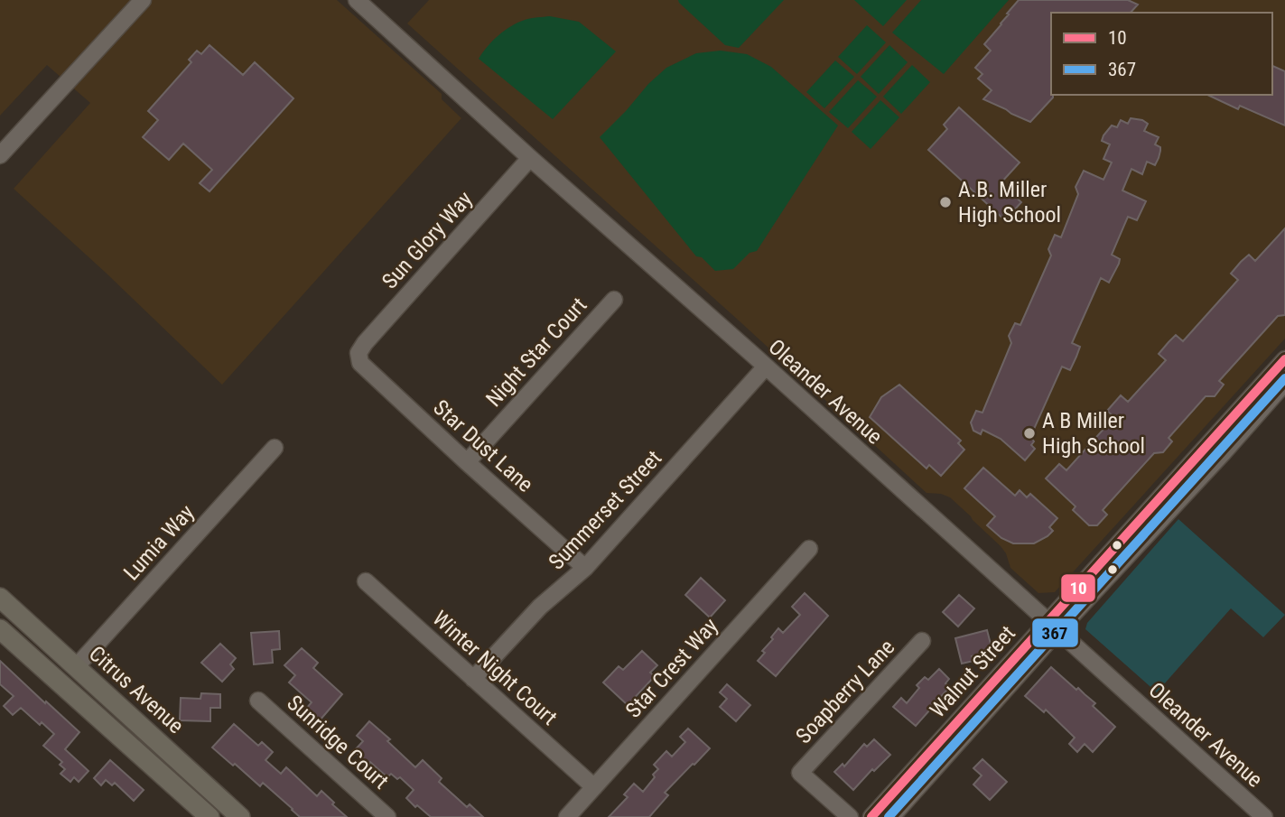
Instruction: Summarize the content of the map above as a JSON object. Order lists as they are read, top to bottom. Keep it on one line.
{"streets":{"main road":["Citrus Avenue"],"street":["Sun Glory Way","Night Star Court","Oleander Avenue","Star Dust Lane","Summerset Street","Lumia Way","Winter Night Court","Star Crest Way","Walnut Street","Soapberry Lane","Sunridge Court"]},"crossings":[["Sun Glory Way","Oleander Avenue"],["Sun Glory Way","Star Dust Lane"],["Night Star Court","Star Dust Lane"],["Oleander Avenue","Summerset Street"],["Oleander Avenue","Walnut Street"],["Star Dust Lane","Summerset Street"],["Summerset Street","Winter Night Court"],["Lumia Way","Citrus Avenue"],["Winter Night Court","Star Crest Way"]],"places":["A.B. Miller High School","A B Miller High School"],"lines":["transit line 10","transit line 367"],"legend":["10","367"]}
